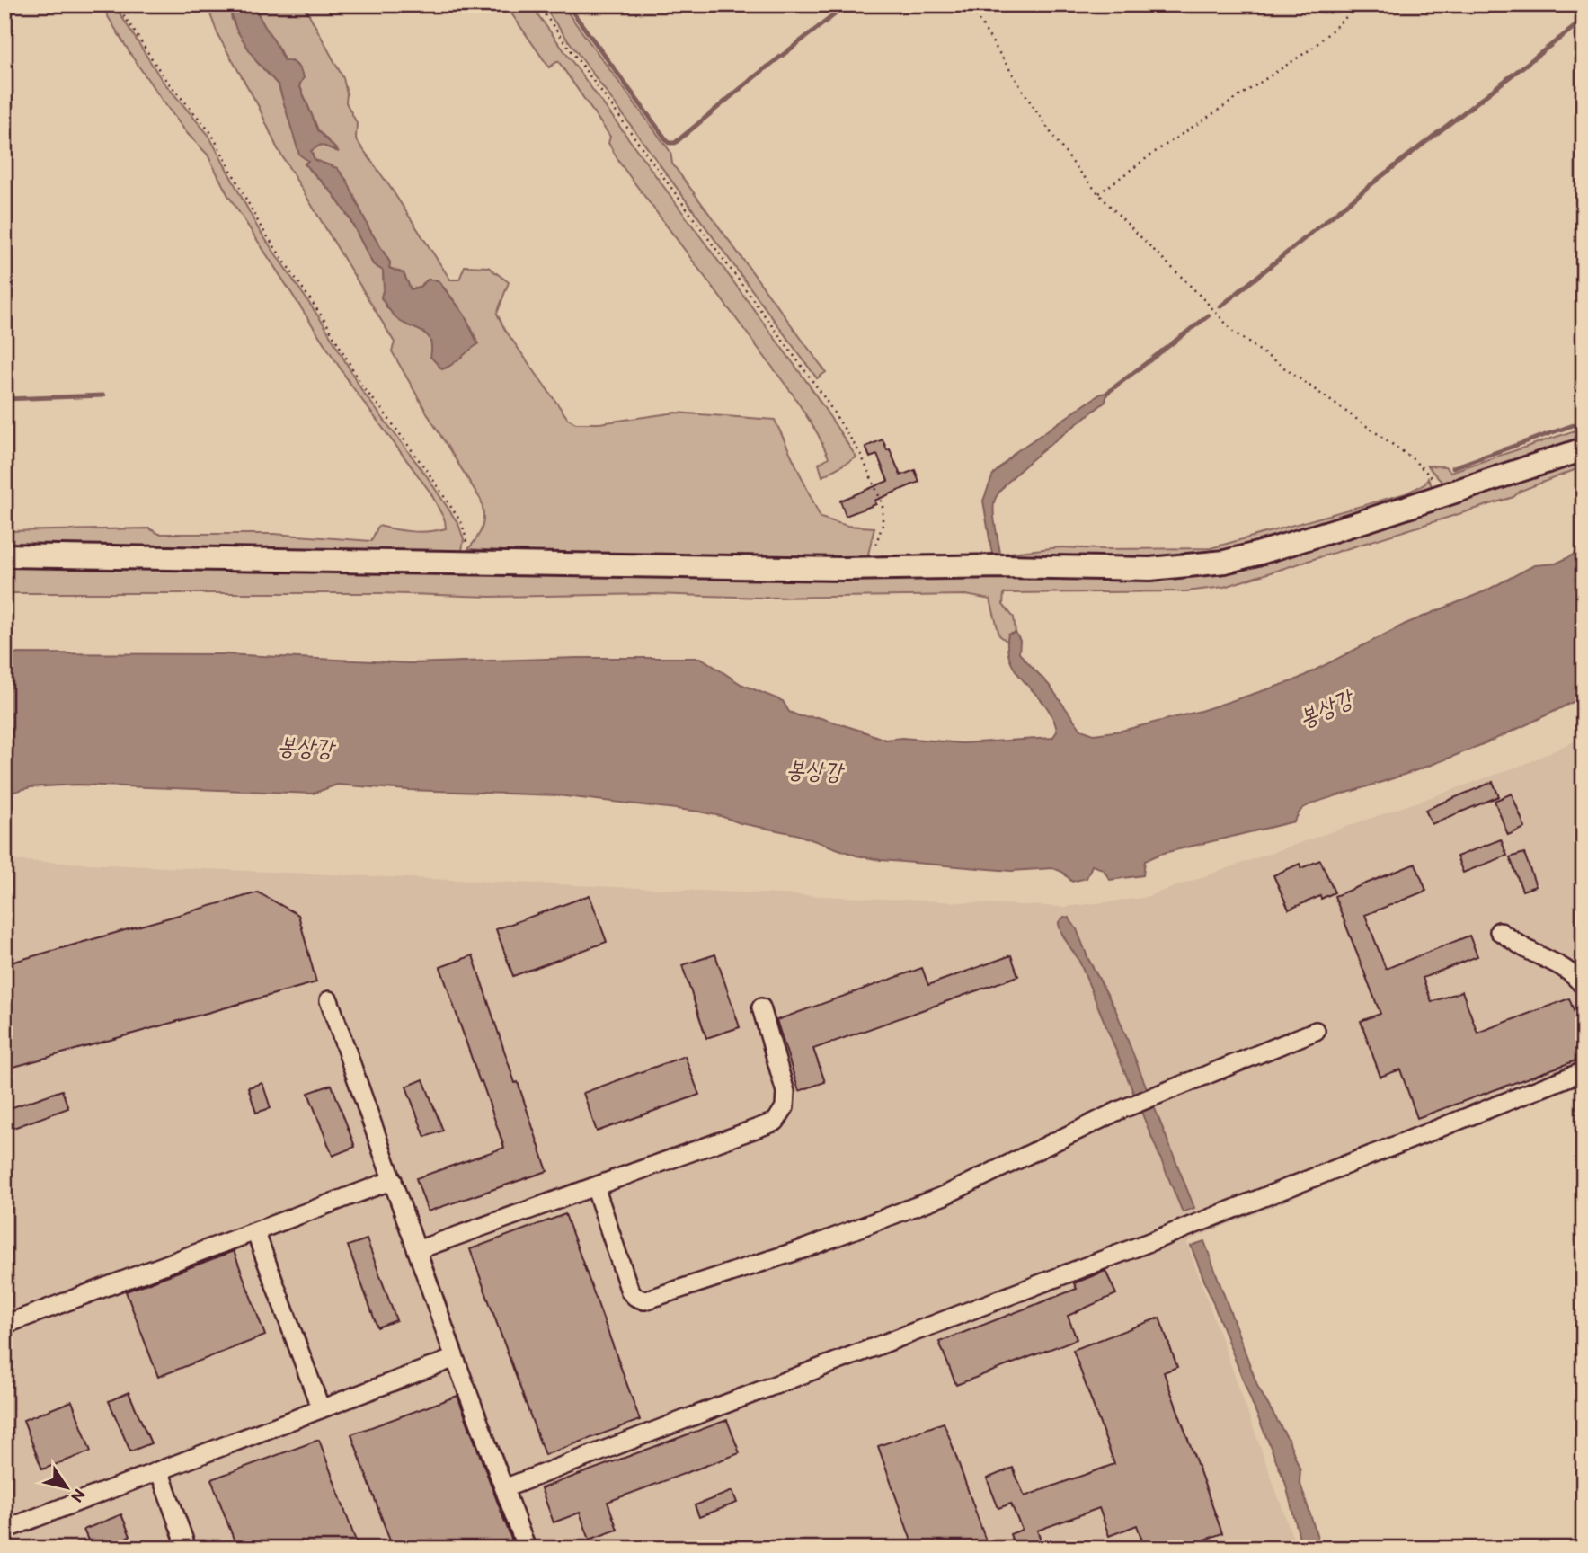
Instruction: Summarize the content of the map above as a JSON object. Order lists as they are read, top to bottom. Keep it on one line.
{"water":["봉상강"],"north":"bottom right"}
